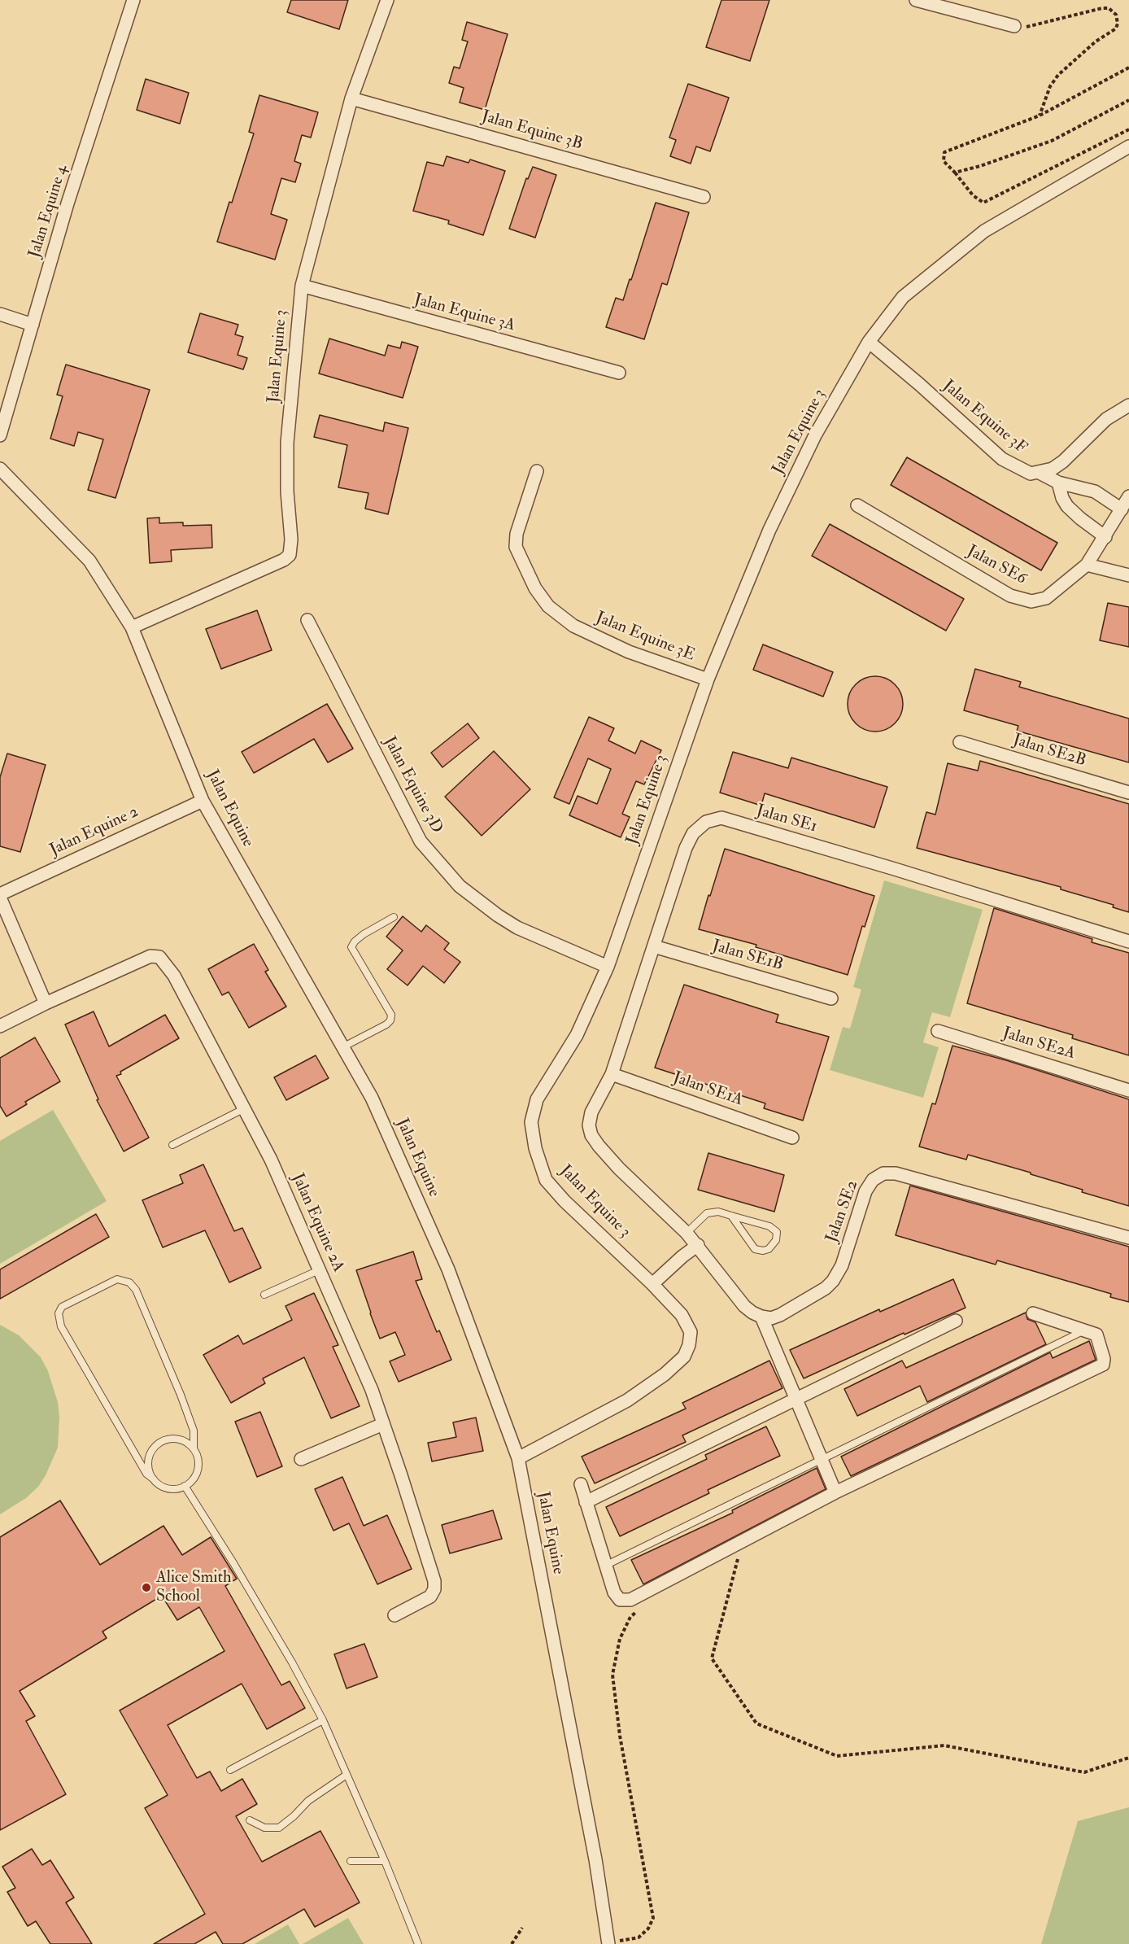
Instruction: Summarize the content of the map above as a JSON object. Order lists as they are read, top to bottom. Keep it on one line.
{"streets":{"street":["Jalan Equine 3B","Jalan Equine 4","Jalan Equine 3A","Jalan Equine 3","Jalan Equine 3F","Jalan SE6","Jalan Equine 3E","Jalan SE2B","Jalan Equine 3D","Jalan Equine","Jalan SE1","Jalan Equine 2","Jalan SE1B","Jalan SE2A","Jalan SE1A","Jalan SE2","Jalan Equine 2A"]},"crossings":[["Jalan Equine 3B","Jalan Equine 3"],["Jalan Equine 3A","Jalan Equine 3"],["Jalan Equine 3","Jalan Equine 3F"],["Jalan Equine 3","Jalan Equine 3E"],["Jalan Equine 3","Jalan Equine 3D"],["Jalan Equine 3","Jalan Equine"],["Jalan Equine 3F","Jalan SE6"],["Jalan Equine","Jalan Equine 2"],["Jalan SE1","Jalan SE1B"],["Jalan SE1","Jalan SE1A"]],"places":["Alice Smith School"]}
